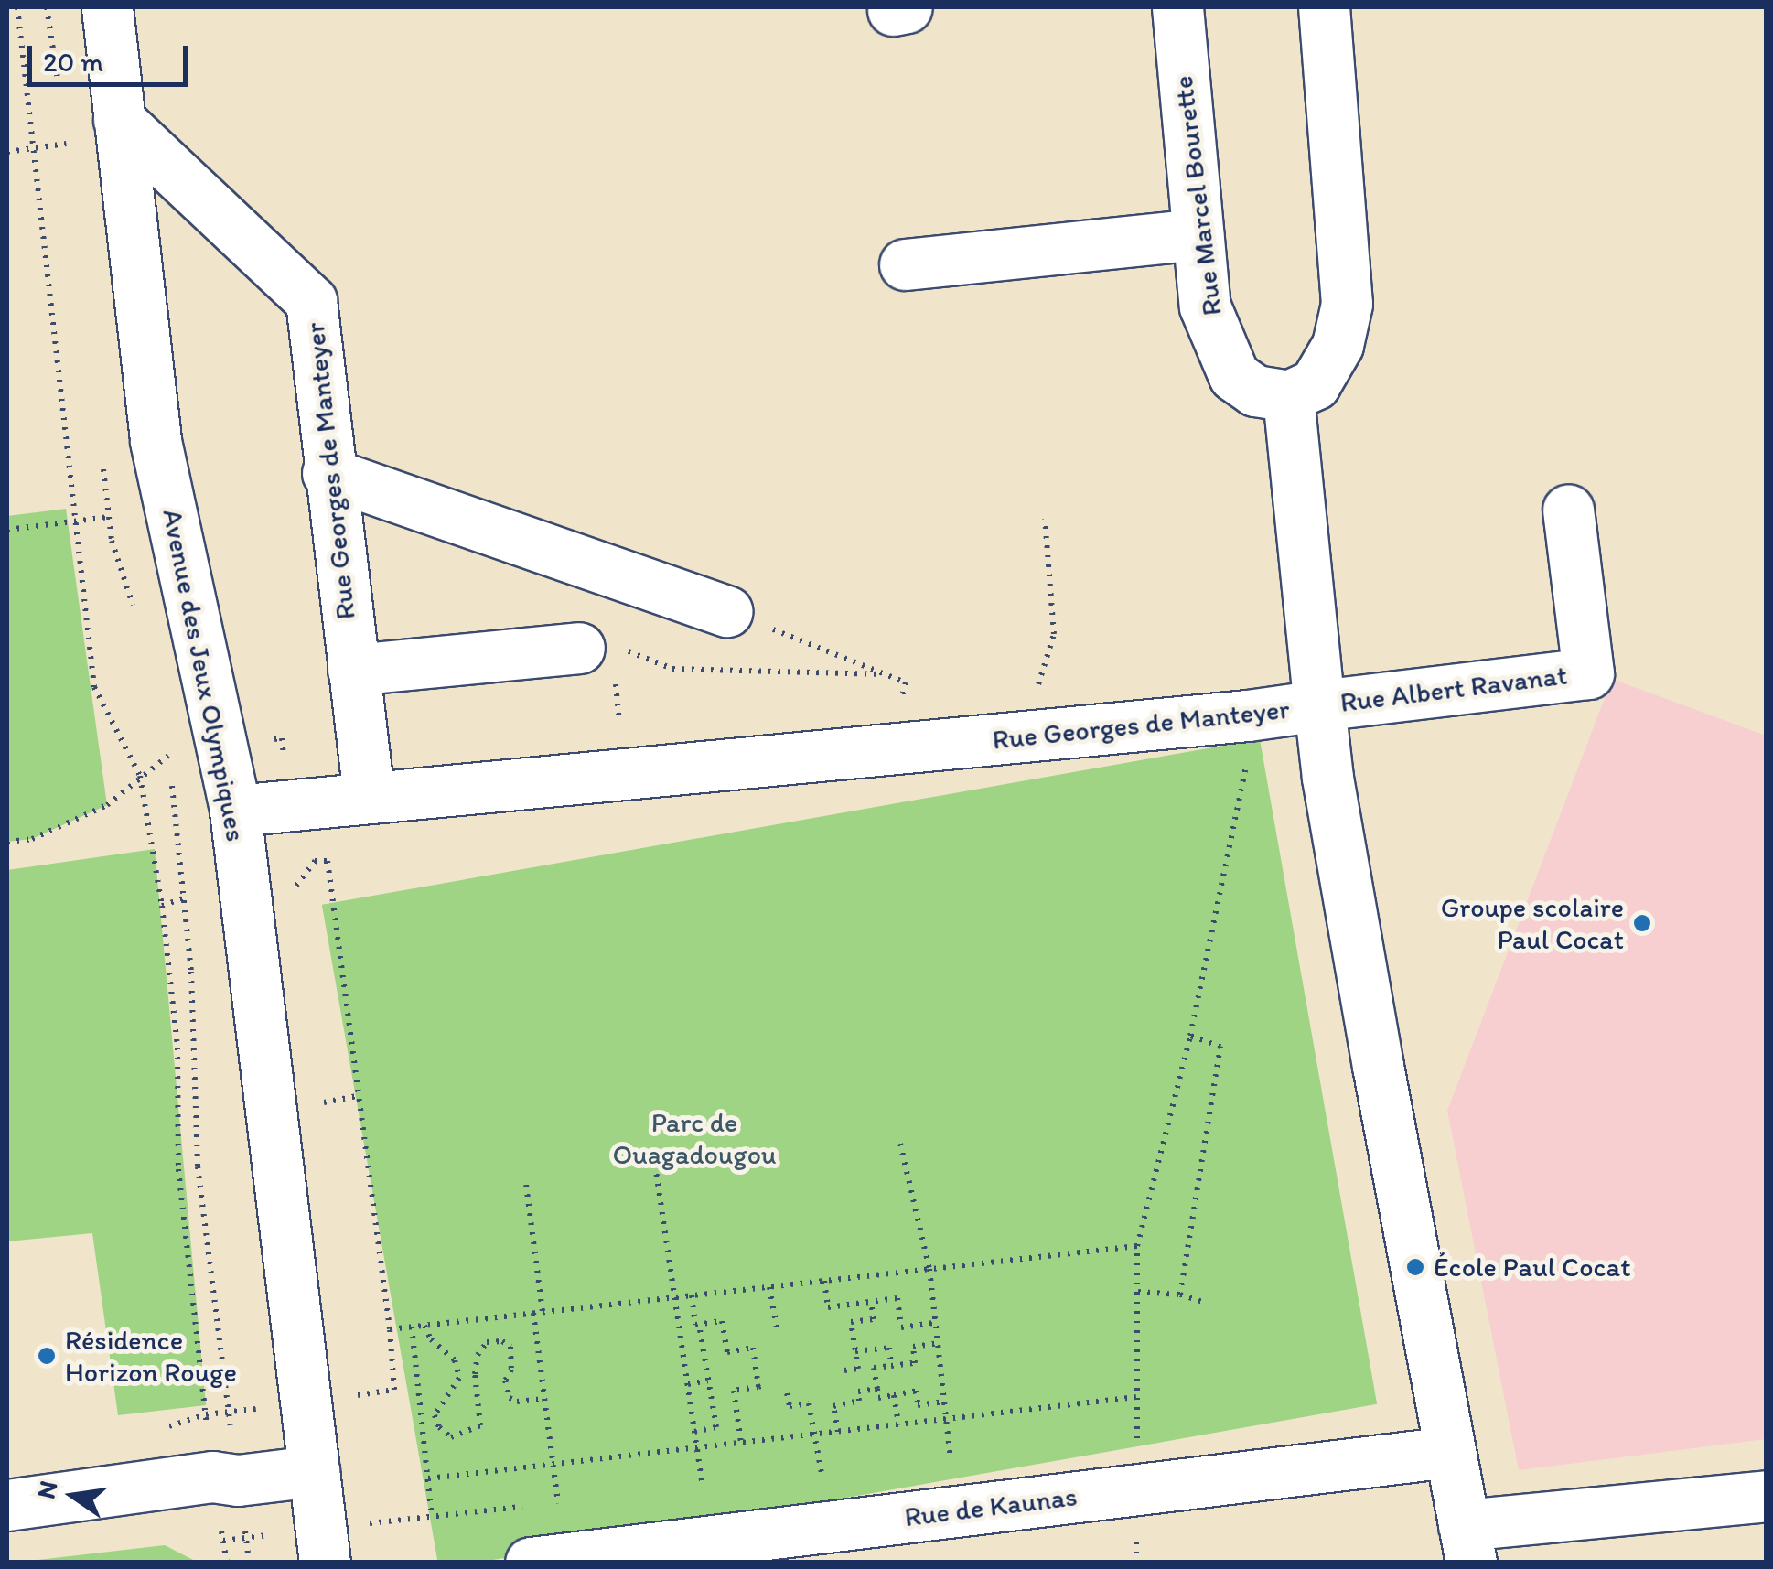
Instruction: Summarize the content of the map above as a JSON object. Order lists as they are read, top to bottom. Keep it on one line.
{"streets":{"street":["Rue Marcel Bourette","Rue Georges de Manteyer","Avenue des Jeux Olympiques","Rue Albert Ravanat","Rue de Kaunas"]},"crossings":[["Rue Georges de Manteyer","Avenue des Jeux Olympiques"],["Rue Georges de Manteyer","Rue Albert Ravanat"],["Rue Georges de Manteyer","Rue de Kaunas"]],"parks":["Parc de Ouagadougou"],"places":["Groupe scolaire Paul Cocat","École Paul Cocat","Résidence Horizon Rouge"],"scale_bar":"20 m","north":"left"}
